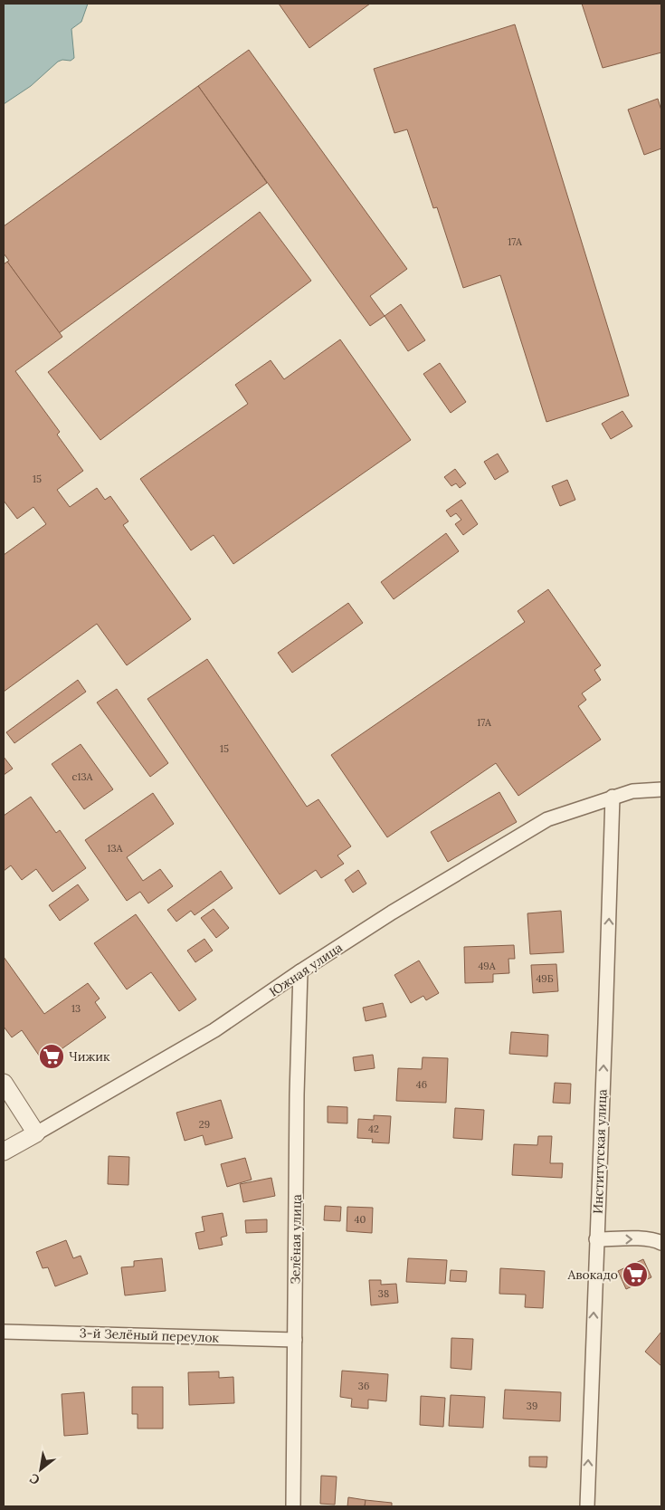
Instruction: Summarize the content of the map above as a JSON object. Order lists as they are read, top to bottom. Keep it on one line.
{"streets":{"street":["Южная улица","Институтская улица","Зелёная улица","3-й Зелёный переулок"]},"crossings":[["Южная улица","Институтская улица"],["Южная улица","Зелёная улица"],["Зелёная улица","3-й Зелёный переулок"]],"one_way":["Институтская улица"],"places":{"supermarket":["Чижик","Авокадо"]},"house_numbers":["17А","15","17А","15","с13А","13А","49А","49Б","13","46","29","42","40","38","36","39"],"north":"bottom left"}
